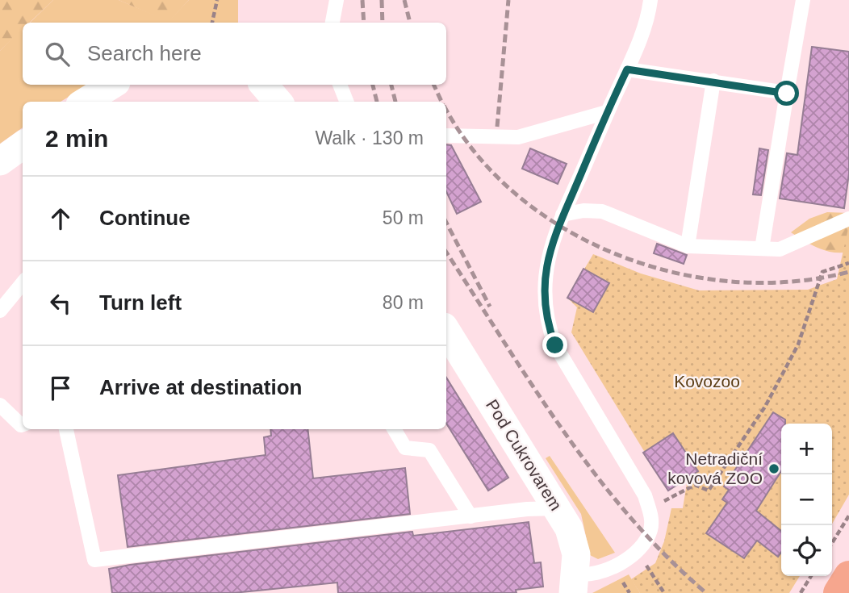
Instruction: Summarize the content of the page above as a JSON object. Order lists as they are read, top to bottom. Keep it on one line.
{"streets":{"street":["Pod Cukrovarem"]},"parks":["Kovozoo"],"places":["Netradiční kovová ZOO"],"page":{"search":"Search here","heading":["2 min","Walk · 130 m"],"list":[["Continue","50 m"],["Turn left","80 m"],"Arrive at destination"],"map_buttons":["+","−"]}}
